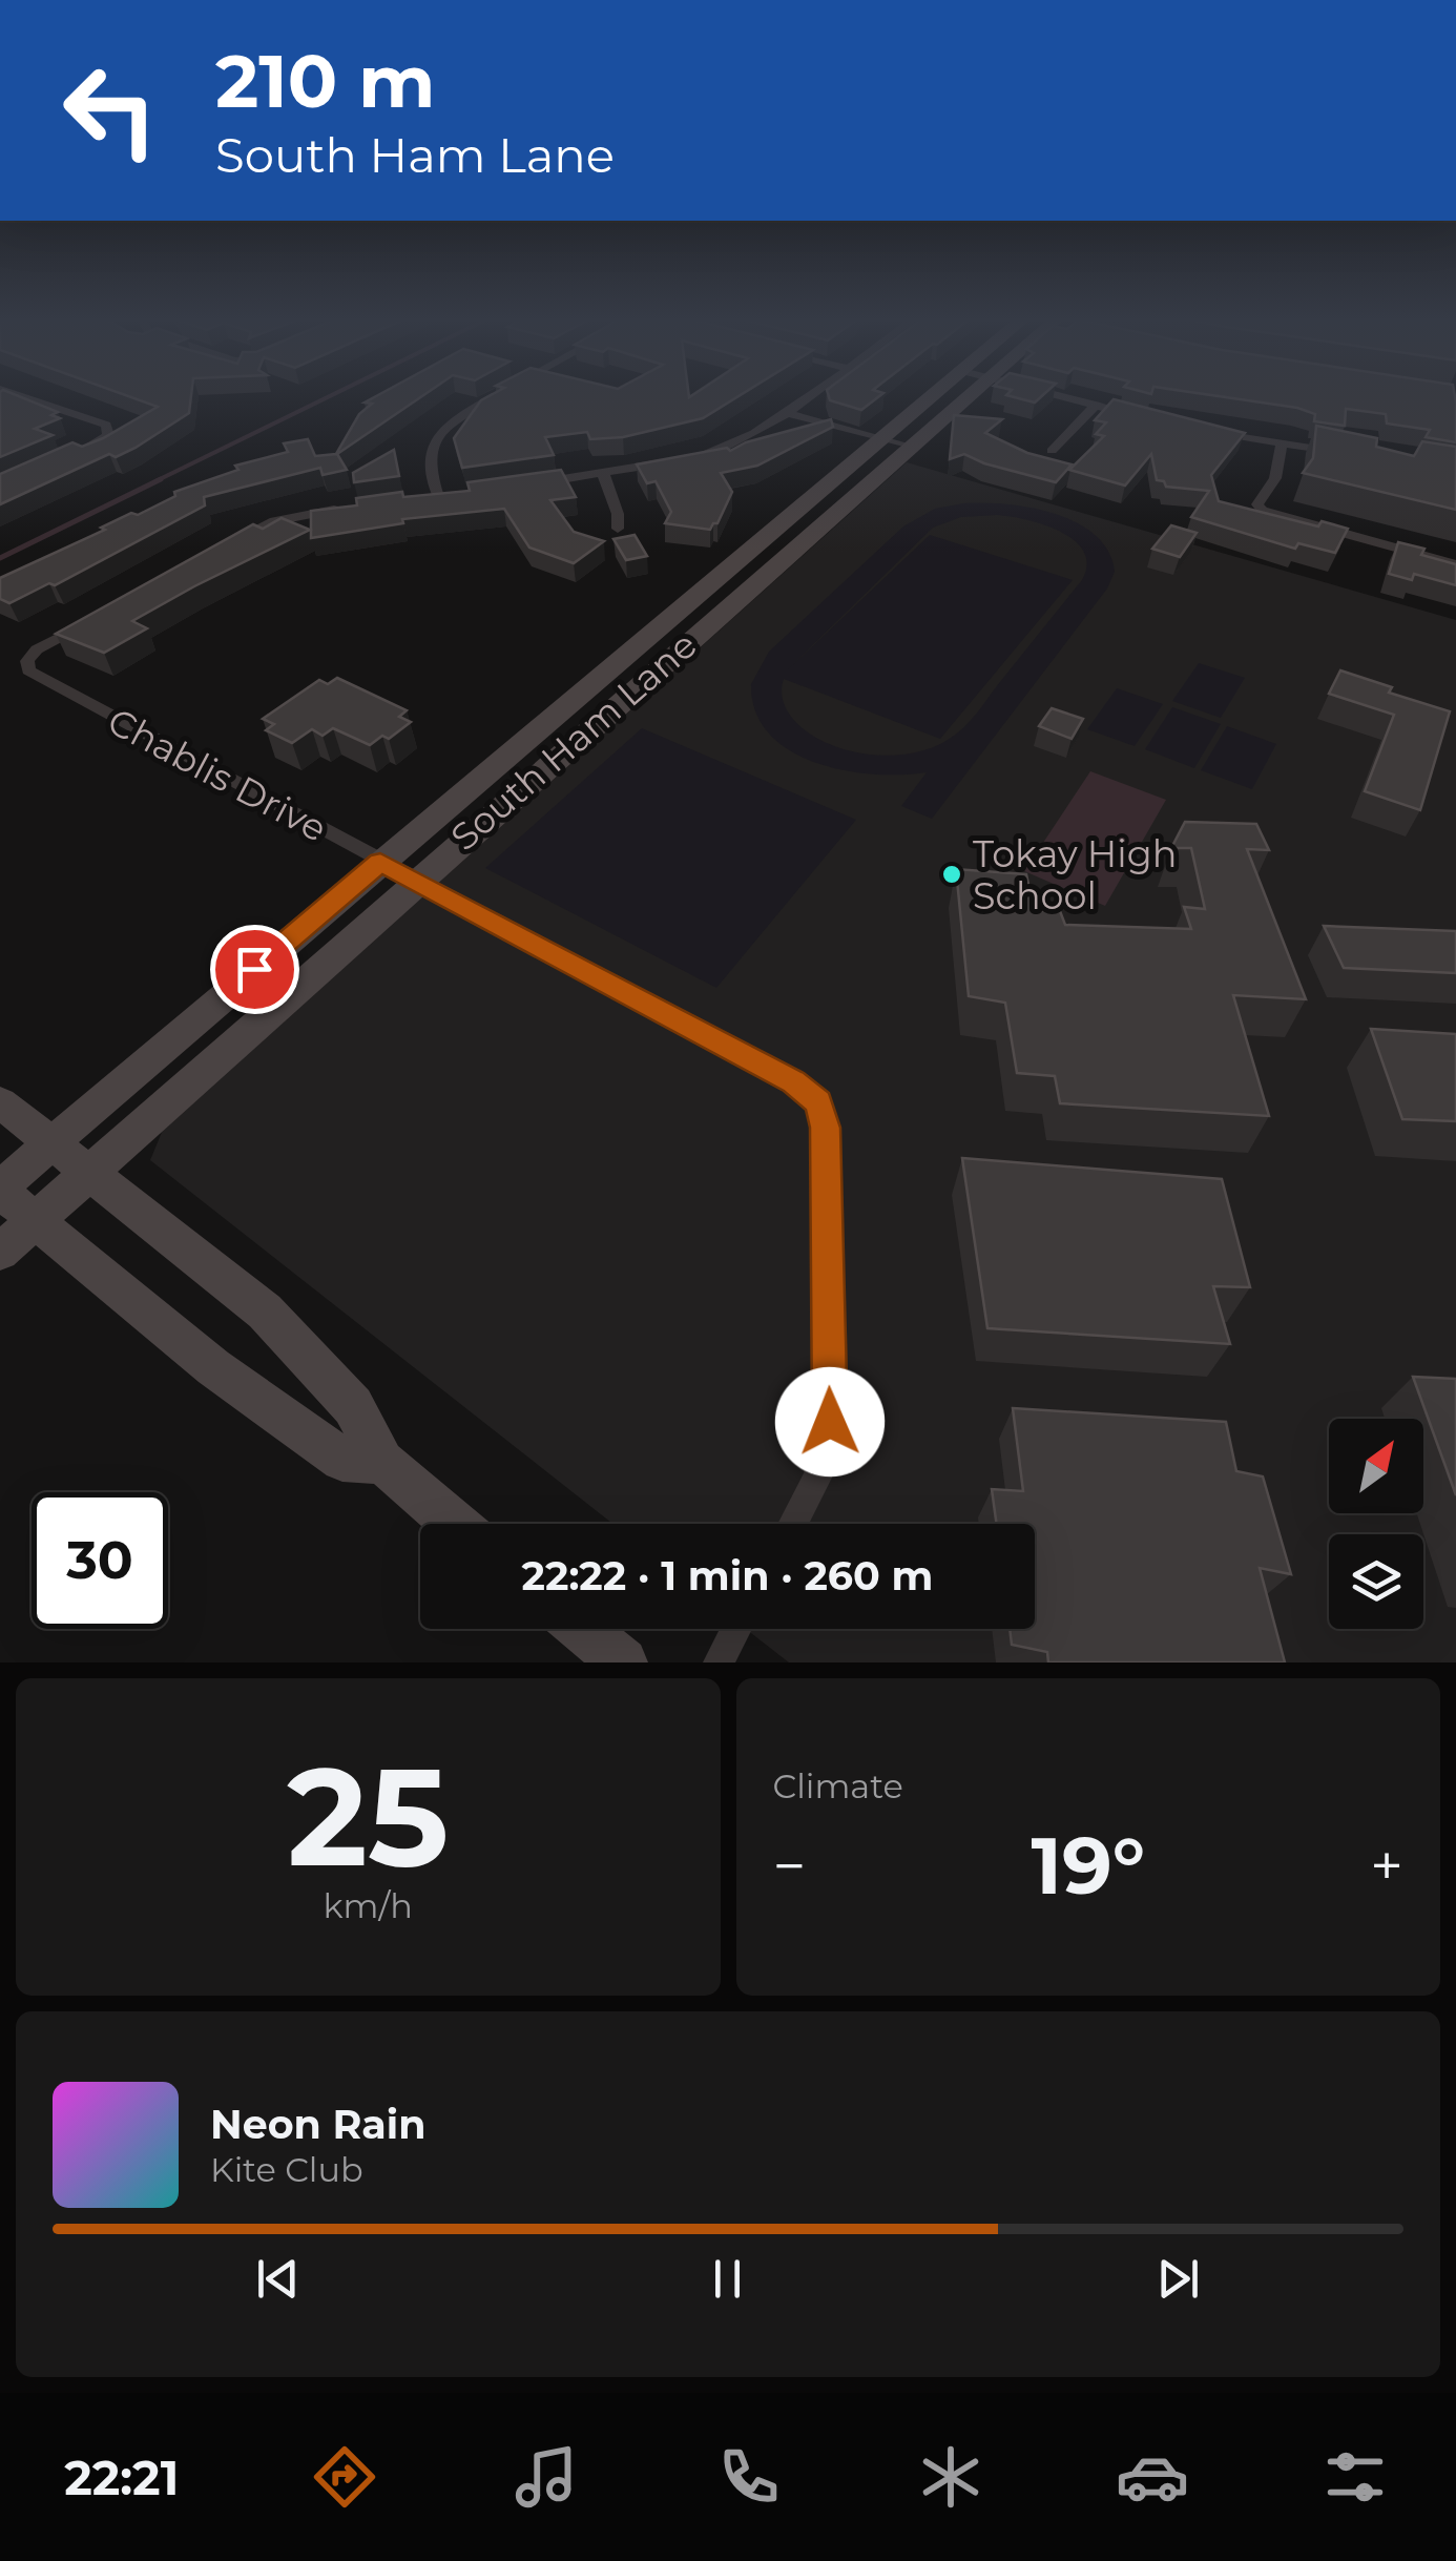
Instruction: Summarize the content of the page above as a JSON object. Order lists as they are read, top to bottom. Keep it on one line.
{"streets":{"main road":["South Ham Lane"],"street":["Chablis Drive"]},"crossings":[["South Ham Lane","Chablis Drive"]],"places":["Tokay High School"],"north":"top right","page":{"turn":["210 m","South Ham Lane"],"limit":"30","trip":"22:22 · 1 min · 260 m","tile":[["25","km/h"],"Climate"],"heat":["−","19°","+"],"song":["Neon Rain","Kite Club"],"tabs":"22:21"}}
